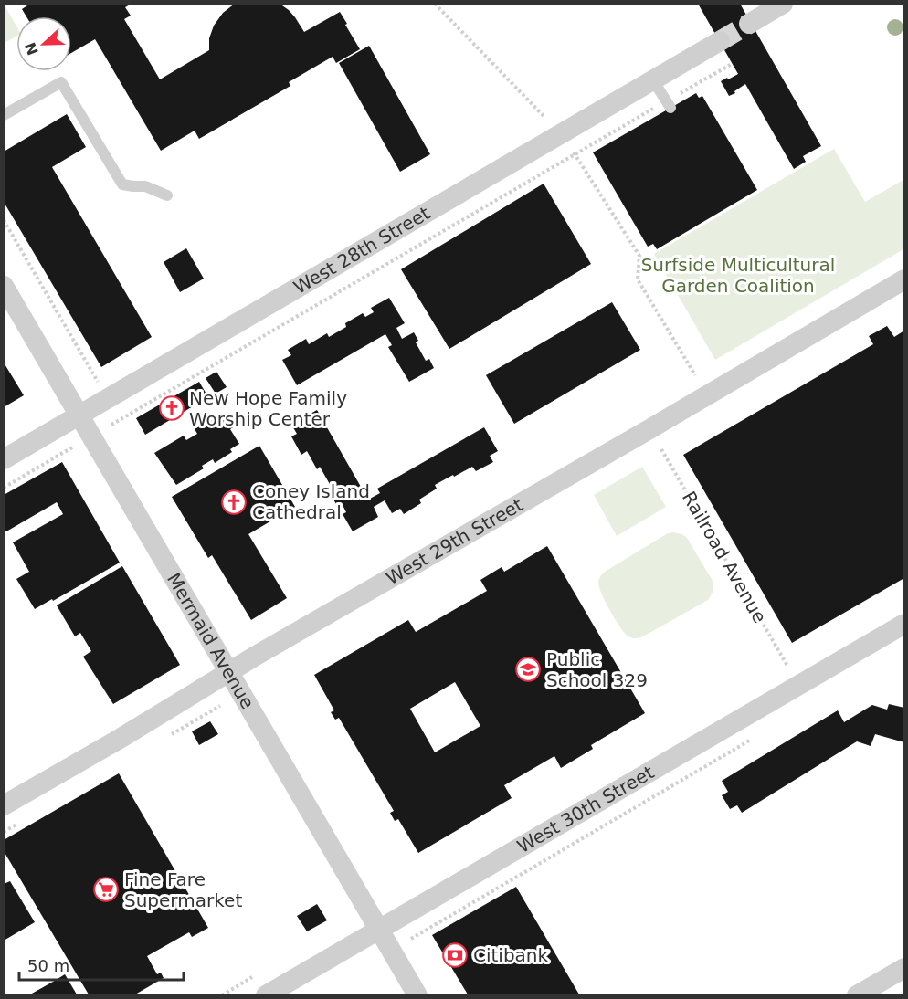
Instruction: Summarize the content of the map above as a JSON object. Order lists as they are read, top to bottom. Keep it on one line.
{"streets":{"street":["West 28th Street","West 29th Street","Mermaid Avenue","West 30th Street"],"path":["Railroad Avenue"]},"crossings":[["West 28th Street","Mermaid Avenue"],["West 29th Street","Mermaid Avenue"],["Mermaid Avenue","West 30th Street"]],"parks":["Surfside Multicultural Garden Coalition"],"places":{"church":["New Hope Family Worship Center","Coney Island Cathedral"],"school or university":["Public School 329"],"supermarket":["Fine Fare Supermarket"],"bank":["Citibank"]},"scale_bar":"50 m","north":"left"}
